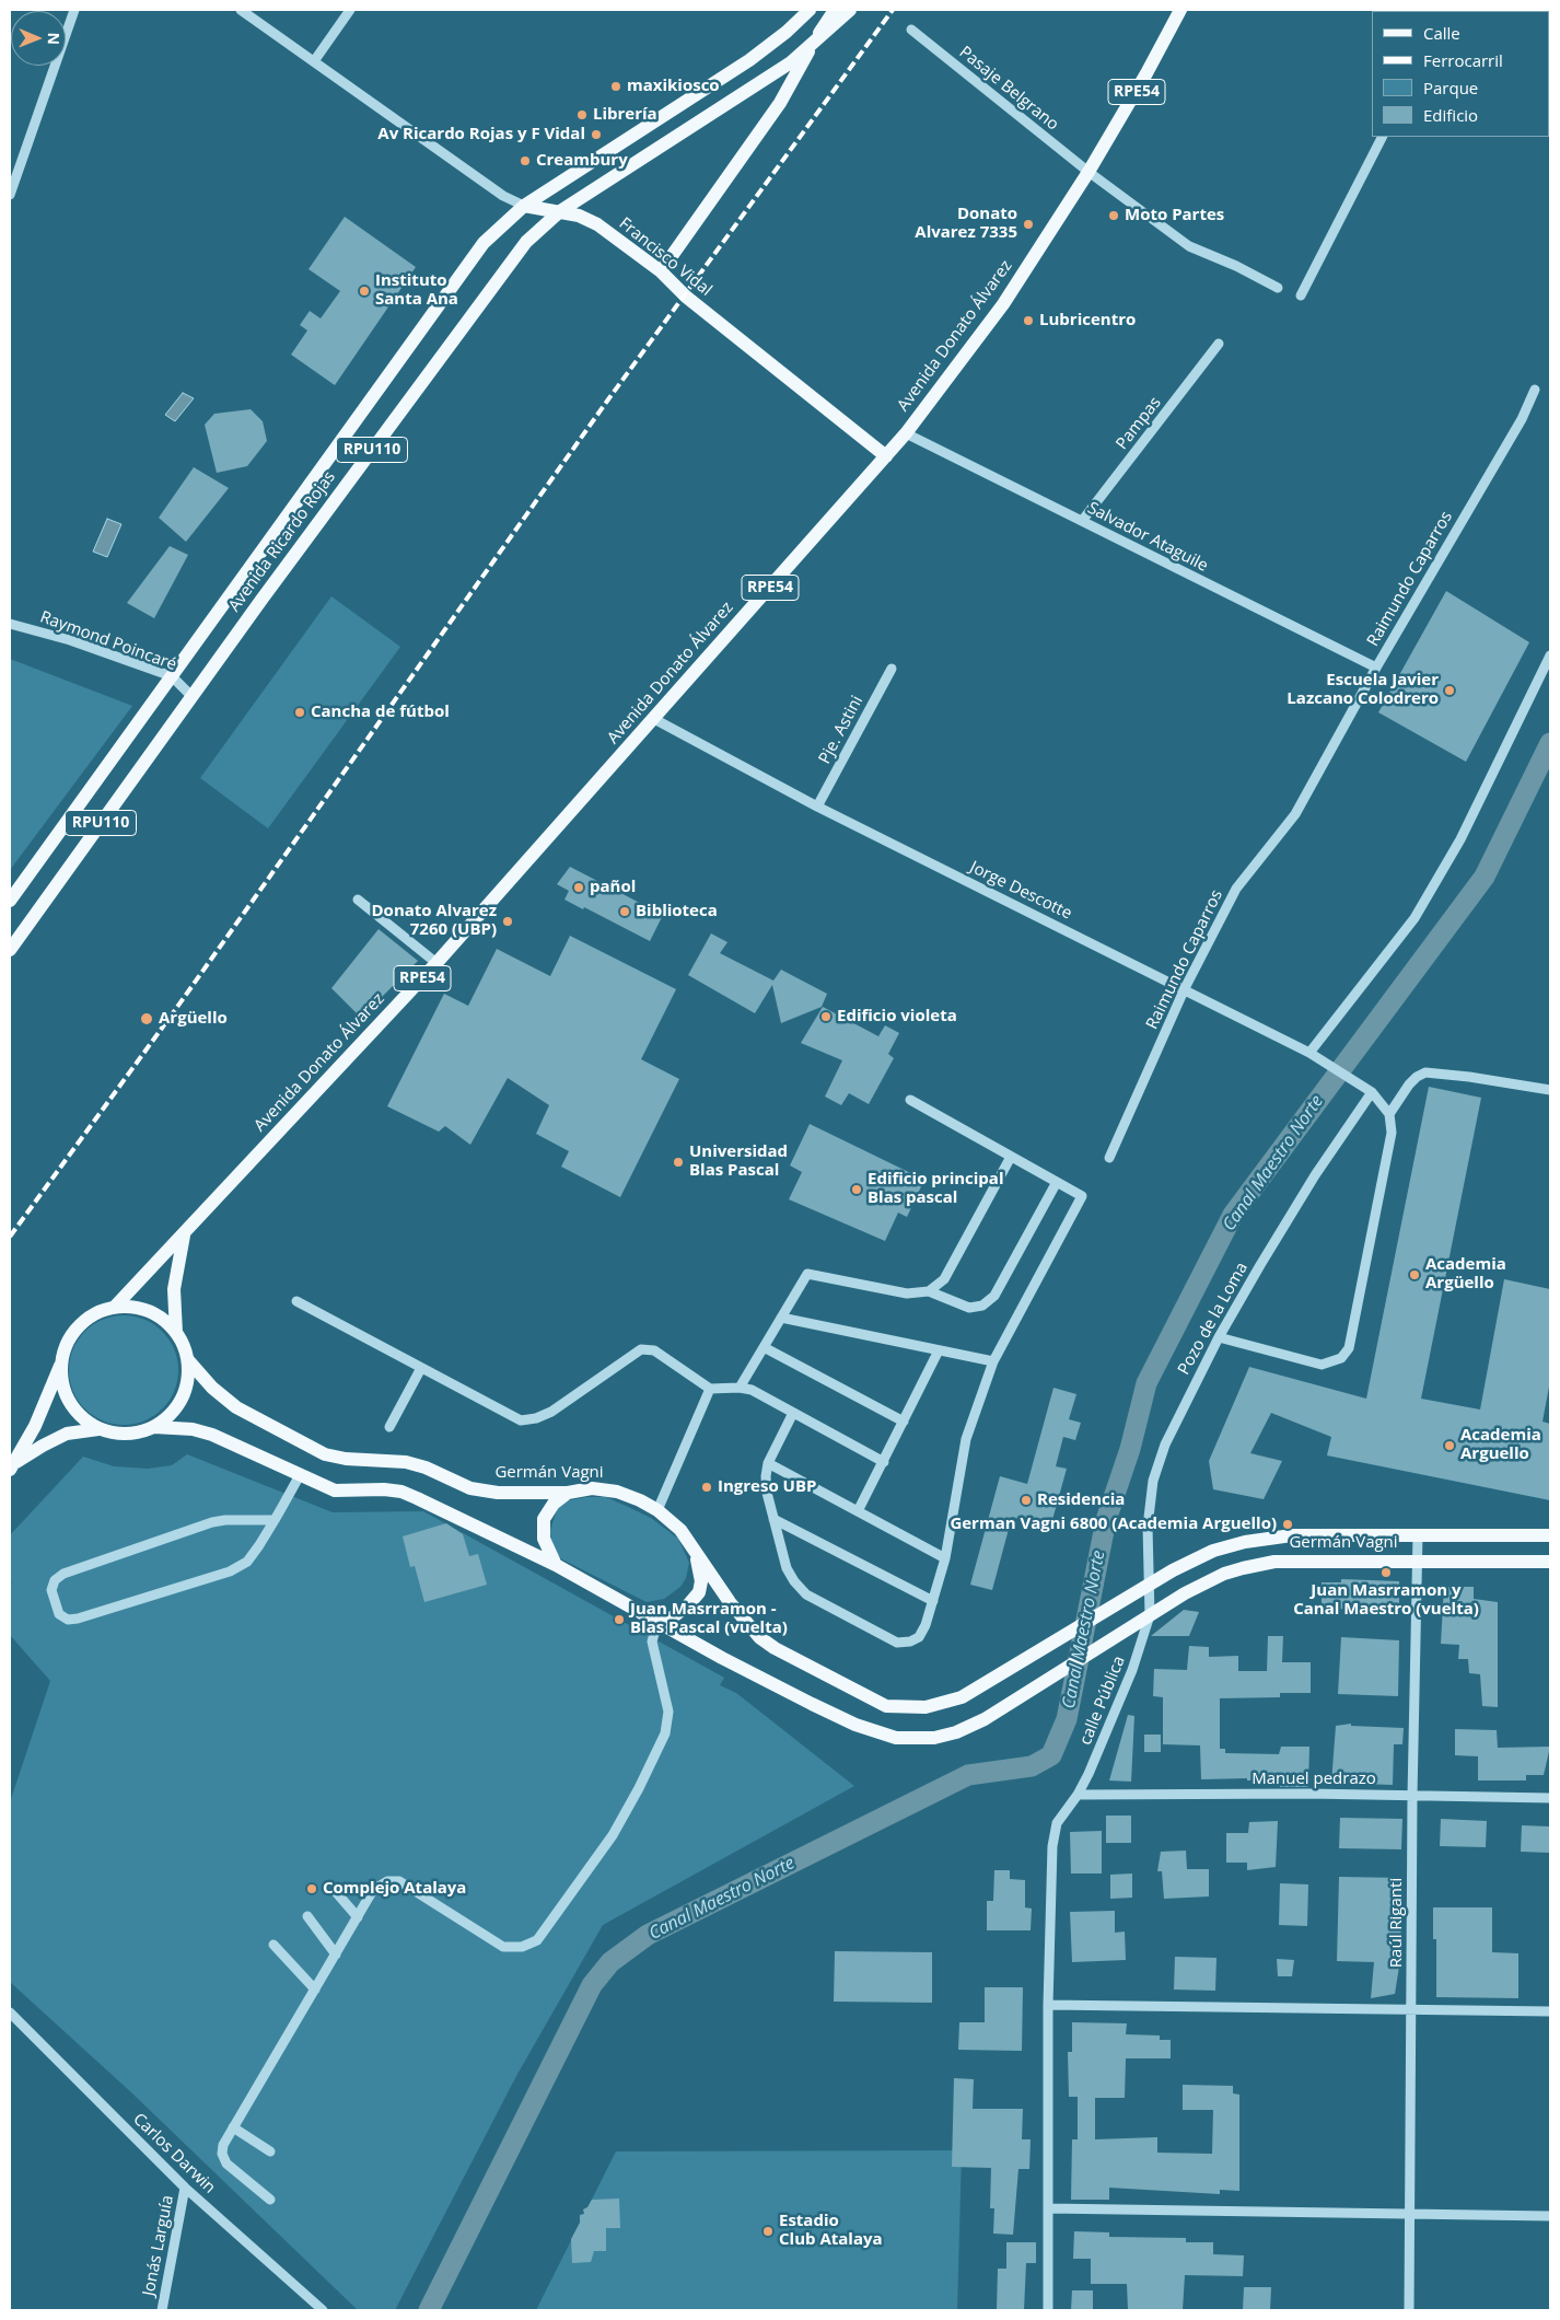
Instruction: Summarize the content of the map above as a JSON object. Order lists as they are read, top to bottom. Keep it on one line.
{"streets":{"main road":["RPE54","Francisco Vidal","Avenida Donato Álvarez","RPU110","Avenida Ricardo Rojas","Germán Vagni"],"street":["Pasaje Belgrano","Pampas","Salvador Ataguile","Raimundo Caparros","Raymond Poincaré","Pje. Astini","Jorge Descotte","Pozo de la Loma","calle Pública","Manuel pedrazo","Raúl Riganti","Carlos Darwin","Jonás Larguía"]},"crossings":[["Pasaje Belgrano","Avenida Donato Álvarez"],["Francisco Vidal","Avenida Donato Álvarez"],["Francisco Vidal","Avenida Ricardo Rojas"],["Avenida Donato Álvarez","Salvador Ataguile"],["Avenida Donato Álvarez","Jorge Descotte"],["Avenida Donato Álvarez","Germán Vagni"],["Pampas","Salvador Ataguile"],["Salvador Ataguile","Raimundo Caparros"],["Avenida Ricardo Rojas","Raymond Poincaré"],["Raimundo Caparros","Jorge Descotte"],["Pje. Astini","Jorge Descotte"],["Jorge Descotte","Pozo de la Loma"],["Pozo de la Loma","Germán Vagni"],["Pozo de la Loma","calle Pública"],["Germán Vagni","calle Pública"],["Germán Vagni","Raúl Riganti"],["calle Pública","Manuel pedrazo"],["Manuel pedrazo","Raúl Riganti"],["Carlos Darwin","Jonás Larguía"]],"water":["Canal Maestro Norte"],"places":["maxikiosco","Librería","Av Ricardo Rojas y F Vidal","Creambury","Moto Partes","Donato Alvarez 7335","Instituto Santa Ana","Lubricentro","Escuela Javier Lazcano Colodrero","Cancha de fútbol","pañol","Biblioteca","Donato Alvarez 7260 (UBP)","Edificio violeta","Argüello","Universidad Blas Pascal","Edificio principal Blas pascal","Academia Argüello","Academia Arguello","Ingreso UBP","Residencia","German Vagni 6800 (Academia Arguello)","Juan Masrramon y Canal Maestro (vuelta)","Juan Masrramon - Blas Pascal (vuelta)","Complejo Atalaya","Estadio Club Atalaya"],"legend":["Calle","Ferrocarril","Parque","Edificio"],"north":"right"}
